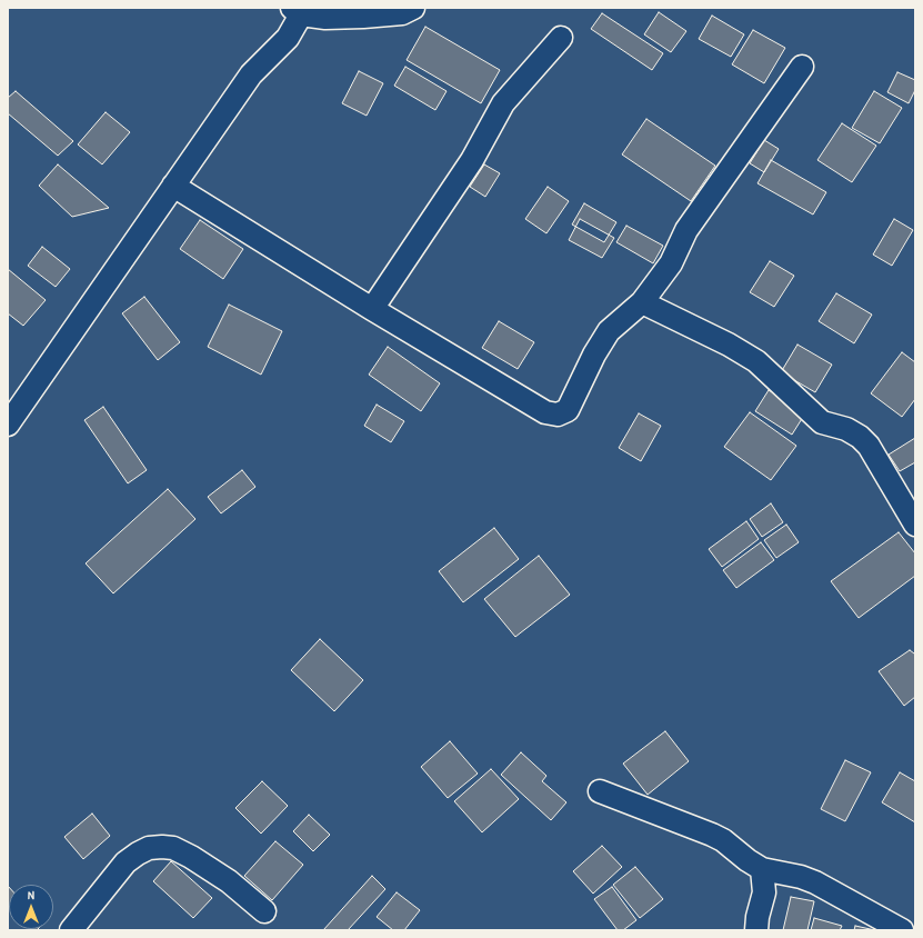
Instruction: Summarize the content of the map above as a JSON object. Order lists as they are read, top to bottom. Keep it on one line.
{"north":"top"}
